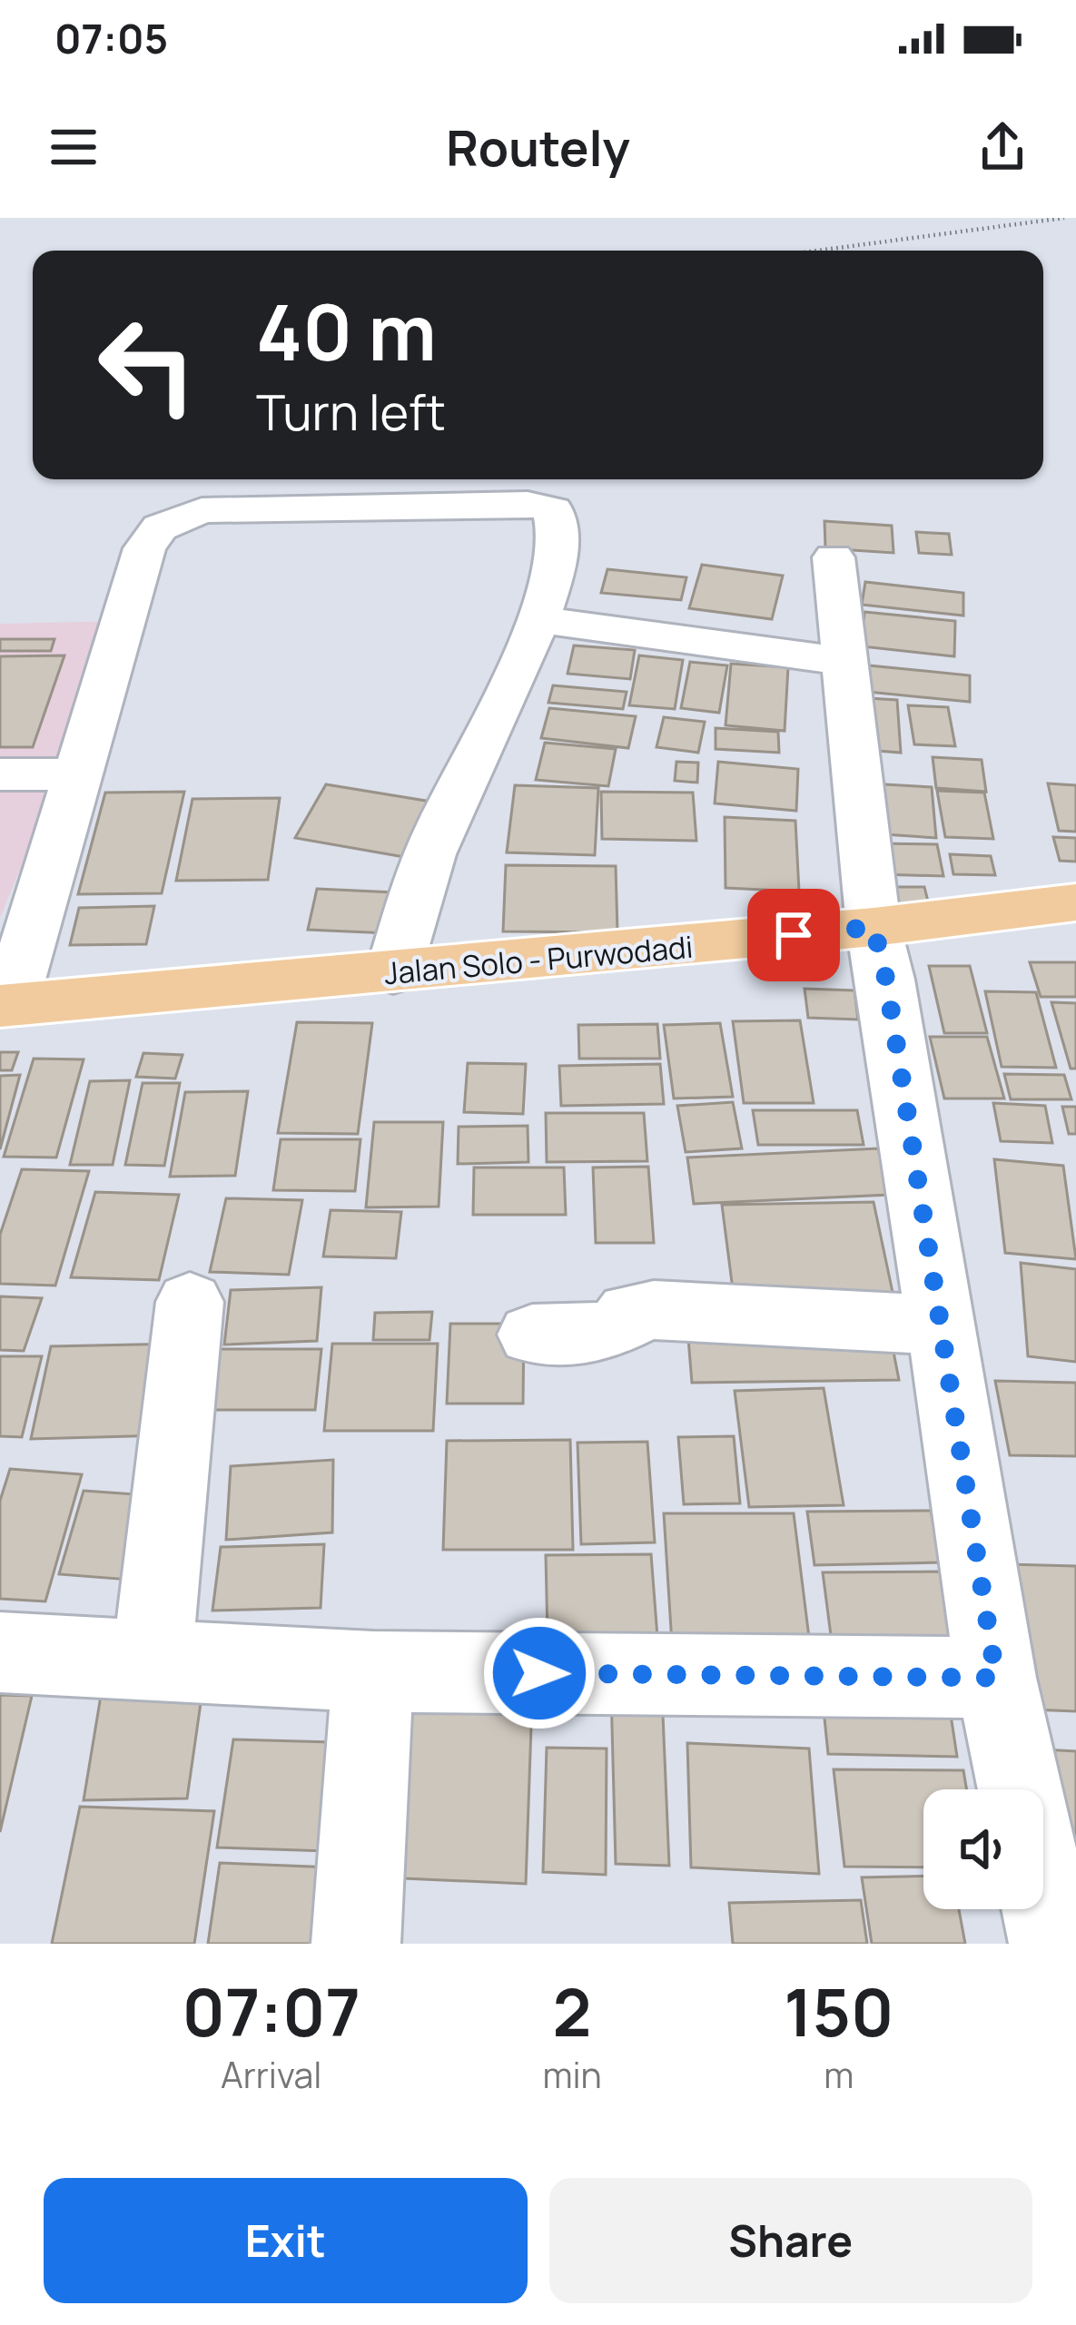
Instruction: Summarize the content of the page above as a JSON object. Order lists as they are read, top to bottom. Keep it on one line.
{"streets":{"main road":["Jalan Solo - Purwodadi"]},"page":{"status":"07:05","header":"Routely","turn":["40 m","Turn left"],"eta":["07:07","Arrival","2","min","150","m"],"buttons":["Exit","Share"]}}
